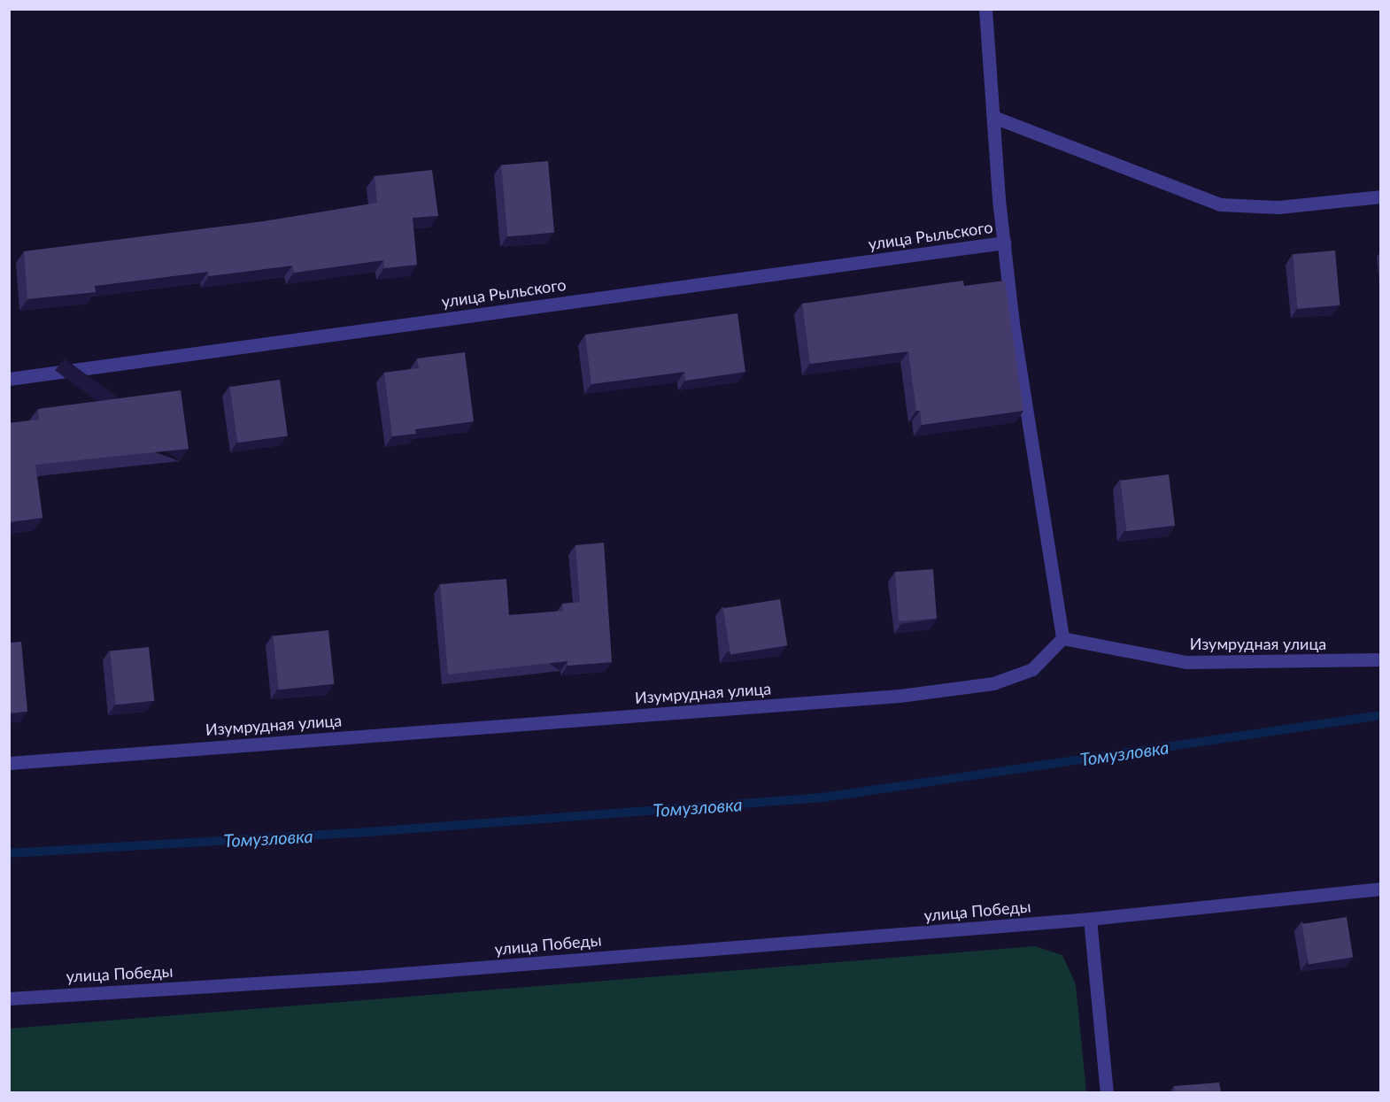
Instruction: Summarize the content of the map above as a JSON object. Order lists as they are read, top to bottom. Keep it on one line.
{"streets":{"street":["улица Рыльского","Изумрудная улица","улица Победы"]},"water":["Томузловка"]}
